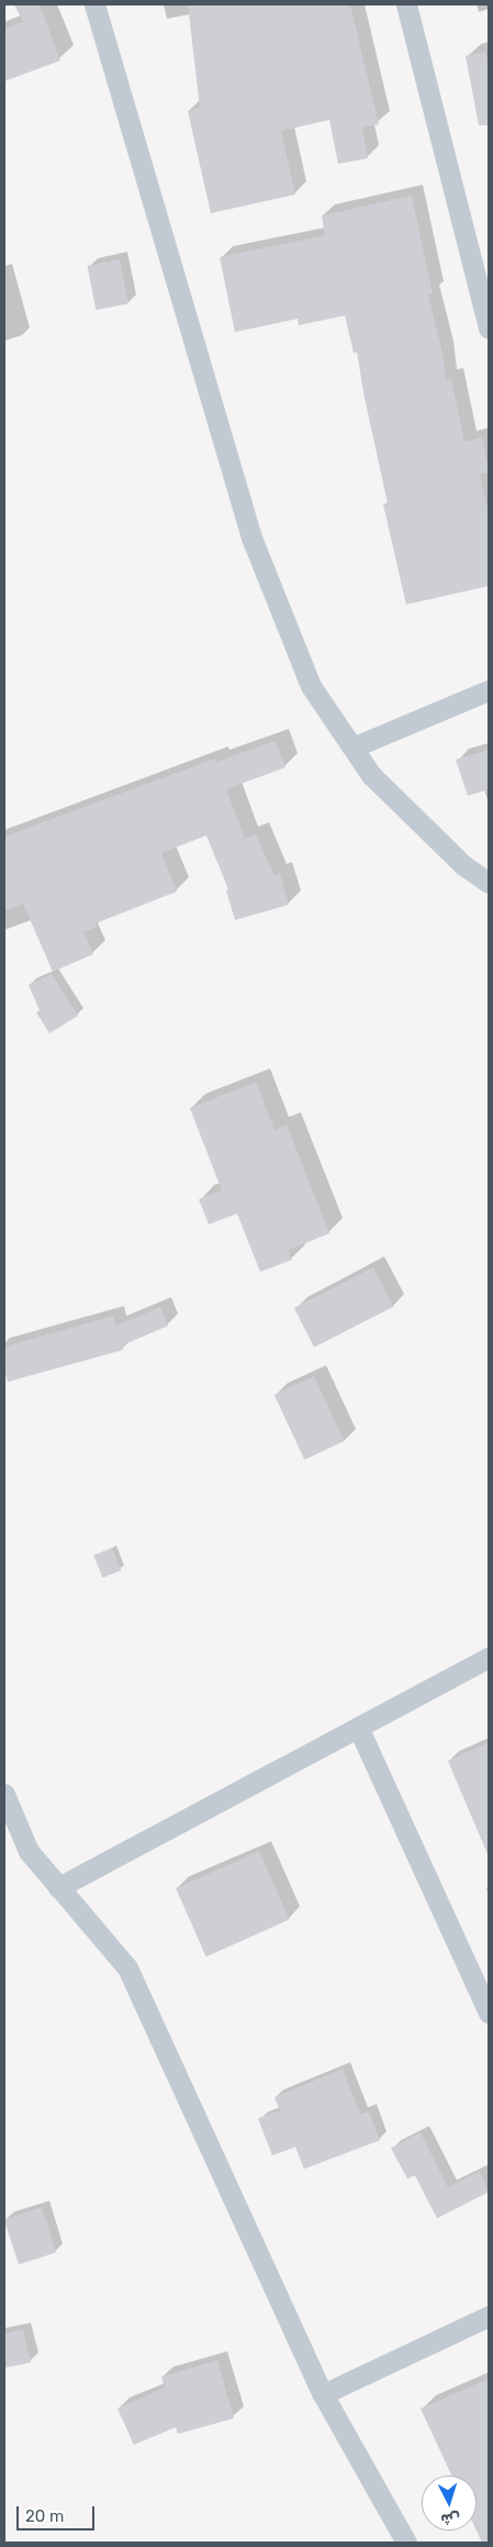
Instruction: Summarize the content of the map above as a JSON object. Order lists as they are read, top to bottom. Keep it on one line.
{"scale_bar":"20 m","north":"bottom"}
